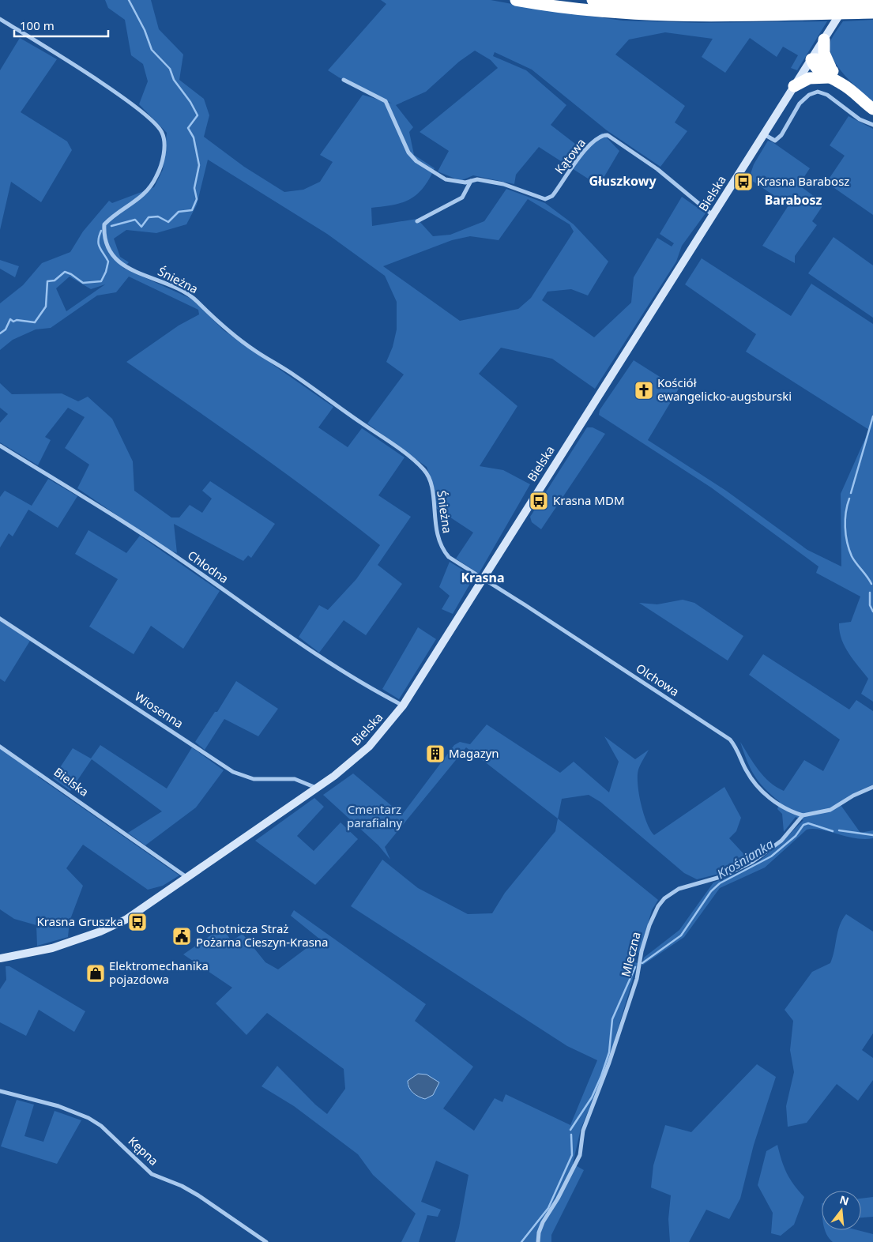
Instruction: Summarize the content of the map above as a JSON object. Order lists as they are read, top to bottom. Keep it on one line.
{"streets":{"street":["Kątowa","Bielska","Śnieżna","Chłodna","Olchowa","Wiosenna","Mleczna","Kępna"]},"crossings":[["Kątowa","Bielska"],["Bielska","Śnieżna"],["Bielska","Chłodna"],["Bielska","Olchowa"],["Bielska","Wiosenna"],["Śnieżna","Olchowa"],["Olchowa","Mleczna"]],"districts":["Głuszkowy","Barabosz","Krasna"],"water":["Krośnianka"],"parks":["Cmentarz parafialny"],"places":{"bus stop":["Krasna Barabosz","Krasna MDM","Krasna Gruszka"],"church":["Kościół ewangelicko-augsburski"],"building":["Magazyn"],"public building":["Ochotnicza Straż Pożarna Cieszyn-Krasna"],"shop":["Elektromechanika pojazdowa"]},"scale_bar":"100 m","north":"top"}
